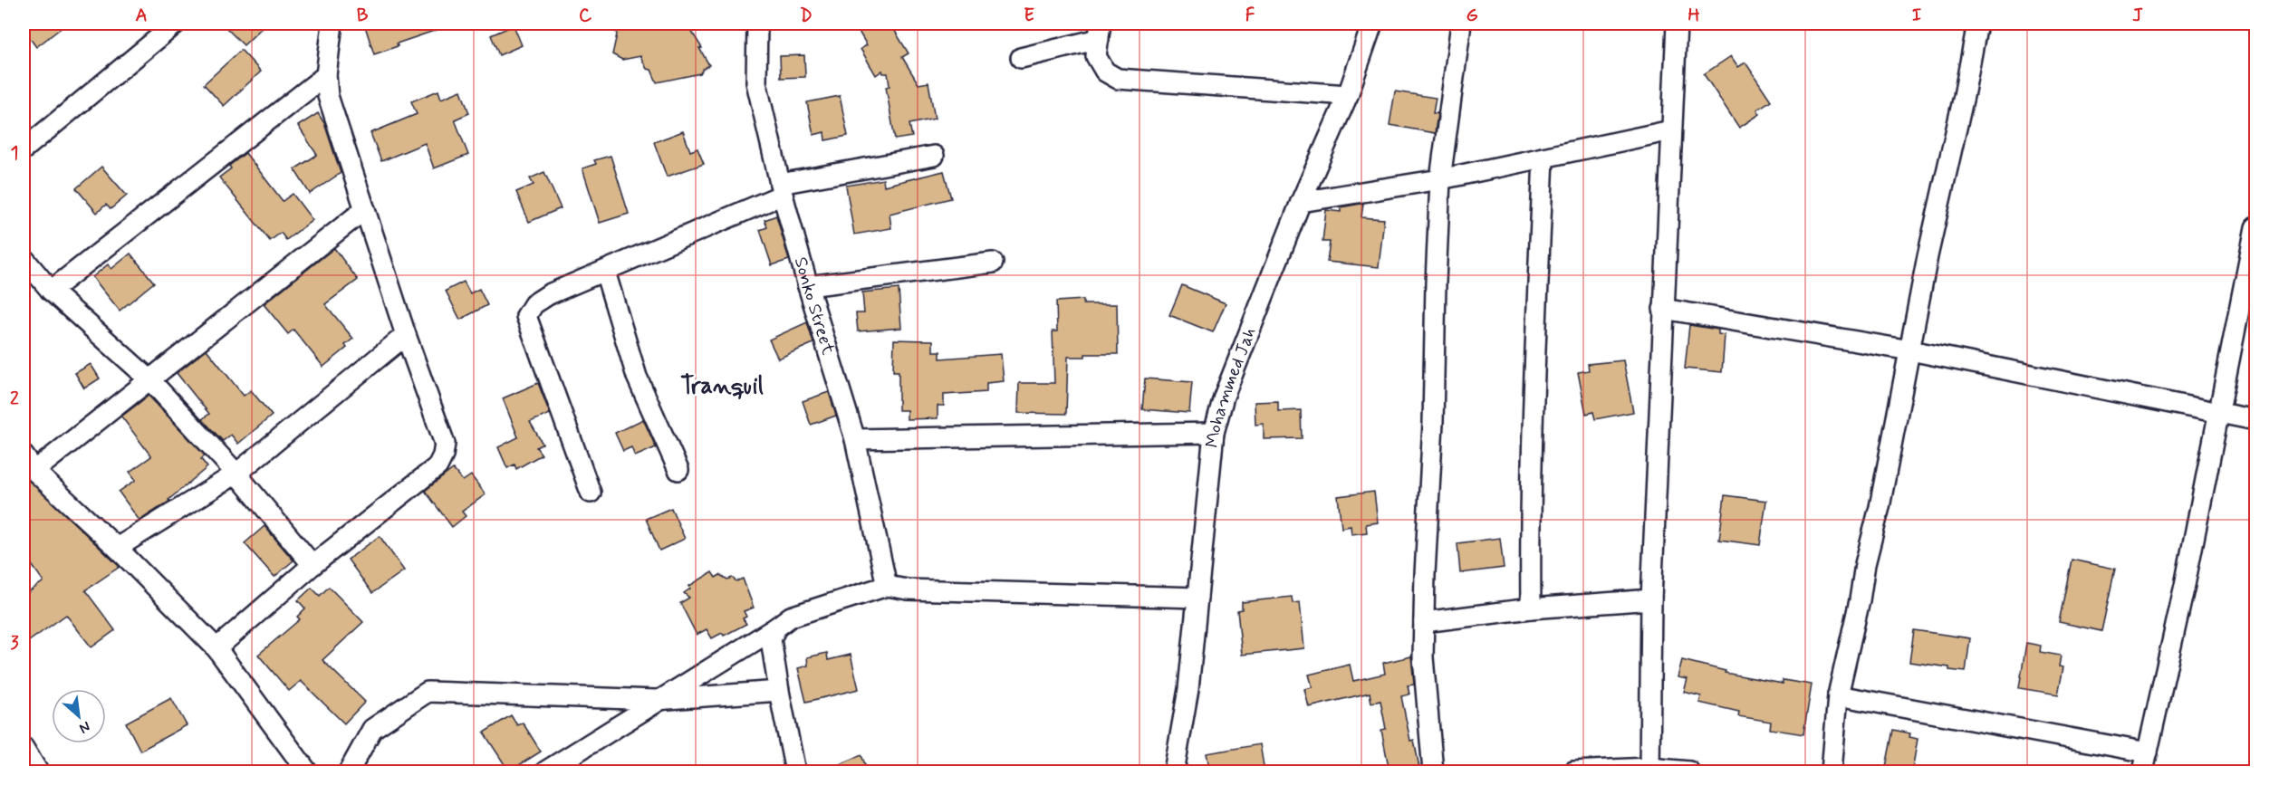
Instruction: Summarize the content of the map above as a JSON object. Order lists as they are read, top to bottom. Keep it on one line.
{"streets":{"street":["Sonko Street","Mohammed Jah"]},"districts":["Tranquil"],"north":"bottom right","grid":{"columns":["A","B","C","D","E","F","G","H","I","J"],"rows":["1","2","3"]}}
